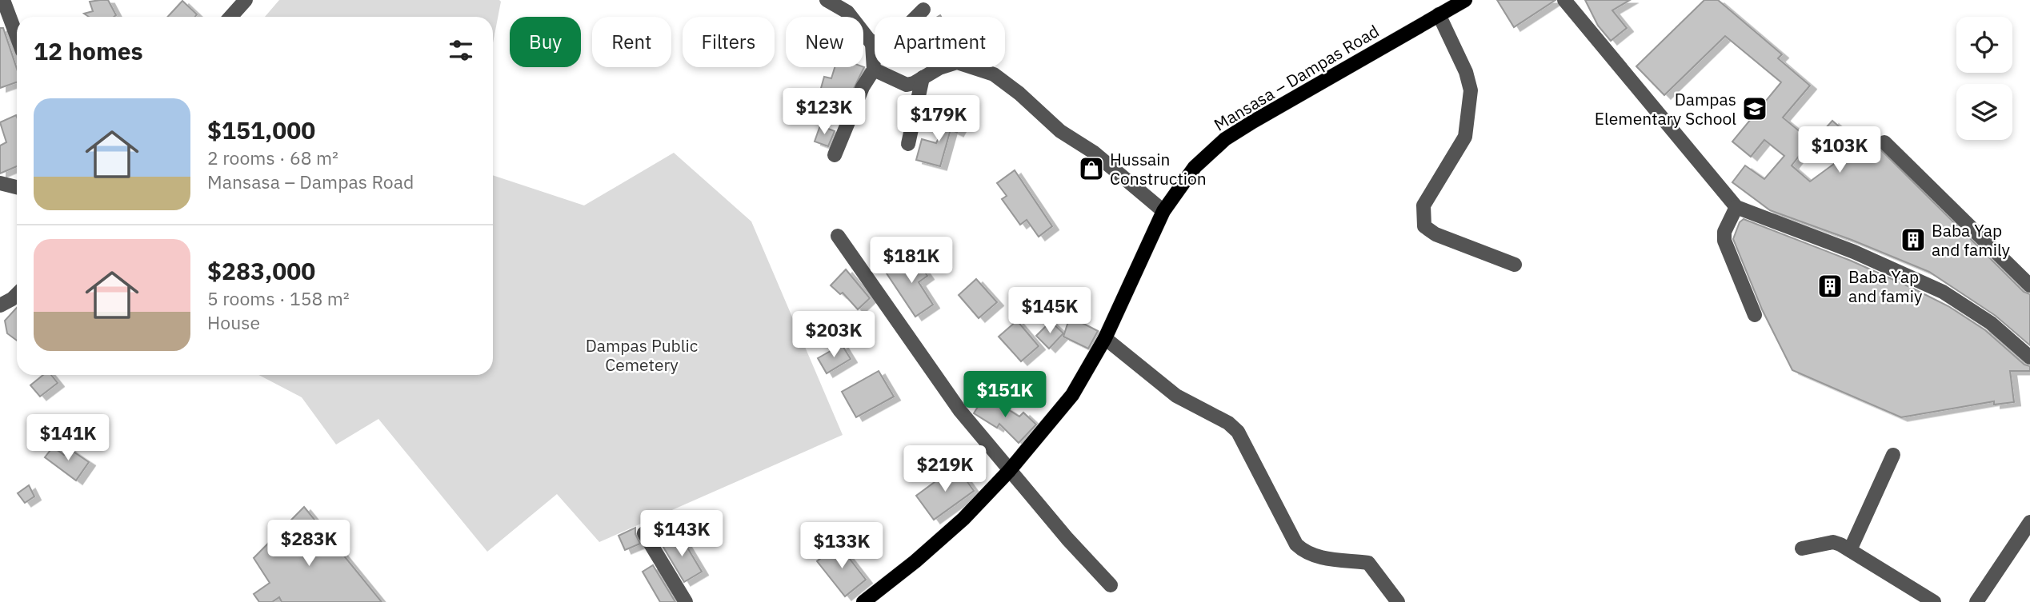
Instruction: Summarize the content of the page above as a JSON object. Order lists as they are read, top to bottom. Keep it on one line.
{"streets":{"main road":["Mansasa – Dampas Road"]},"parks":["Dampas Public Cemetery"],"places":{"school or university":["Dampas Elementary School"],"shop":["Hussain Construction"],"building":["Baba Yap and family","Baba Yap and famiy"]},"page":{"chip":["Buy","Rent","Filters","New","Apartment"],"heading":"12 homes","list":[{"name":"$151,000","note":"2 rooms · 68 m² · Mansasa – Dampas Road"},{"name":"$283,000","note":"5 rooms · 158 m² · House"}],"price":["$123K","$179K","$103K","$181K","$145K","$203K","$151K","$141K","$219K","$143K","$283K","$133K"]}}
